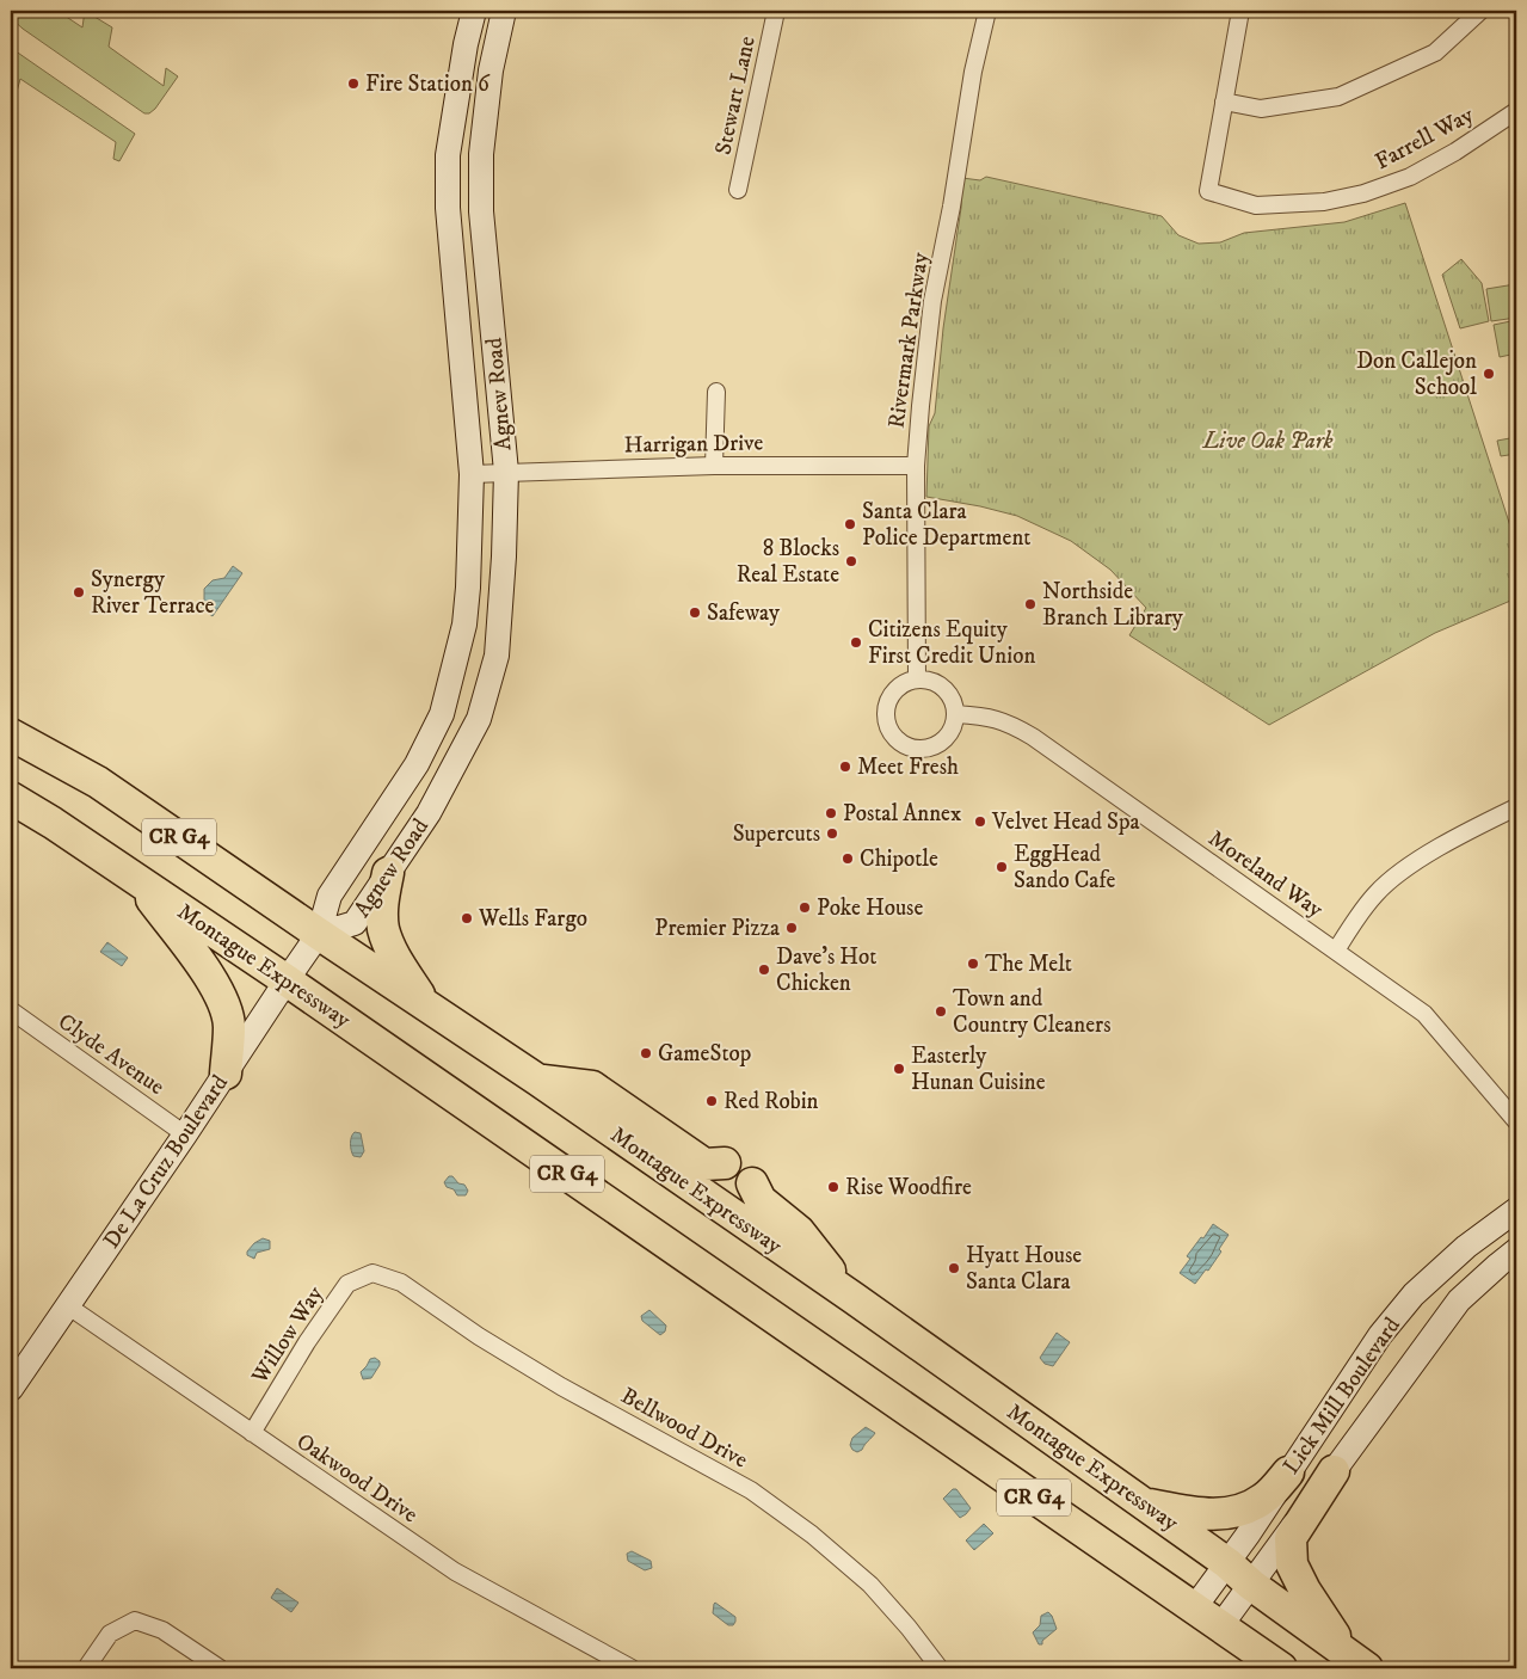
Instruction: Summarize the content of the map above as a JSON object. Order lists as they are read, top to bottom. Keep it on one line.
{"streets":{"highway":["CR G4","Montague Expressway"],"main road":["Agnew Road","De La Cruz Boulevard","Lick Mill Boulevard"],"street":["Stewart Lane","Farrell Way","Rivermark Parkway","Harrigan Drive","Moreland Way","Clyde Avenue","Willow Way","Bellwood Drive","Oakwood Drive"]},"crossings":[["Rivermark Parkway","Harrigan Drive"],["Rivermark Parkway","Moreland Way"],["Agnew Road","Harrigan Drive"],["Agnew Road","Montague Expressway"],["Agnew Road","De La Cruz Boulevard"],["Montague Expressway","De La Cruz Boulevard"],["Montague Expressway","Lick Mill Boulevard"],["Clyde Avenue","De La Cruz Boulevard"],["De La Cruz Boulevard","Oakwood Drive"],["Willow Way","Bellwood Drive"],["Willow Way","Oakwood Drive"]],"parks":["Live Oak Park"],"places":["Fire Station 6","Don Callejon School","Santa Clara Police Department","8 Blocks Real Estate","Synergy River Terrace","Northside Branch Library","Safeway","Citizens Equity First Credit Union","Meet Fresh","Postal Annex","Velvet Head Spa","Supercuts","Chipotle","EggHead Sando Cafe","Poke House","Wells Fargo","Premier Pizza","The Melt","Dave's Hot Chicken","Town and Country Cleaners","GameStop","Easterly Hunan Cuisine","Red Robin","Rise Woodfire","Hyatt House Santa Clara"]}
